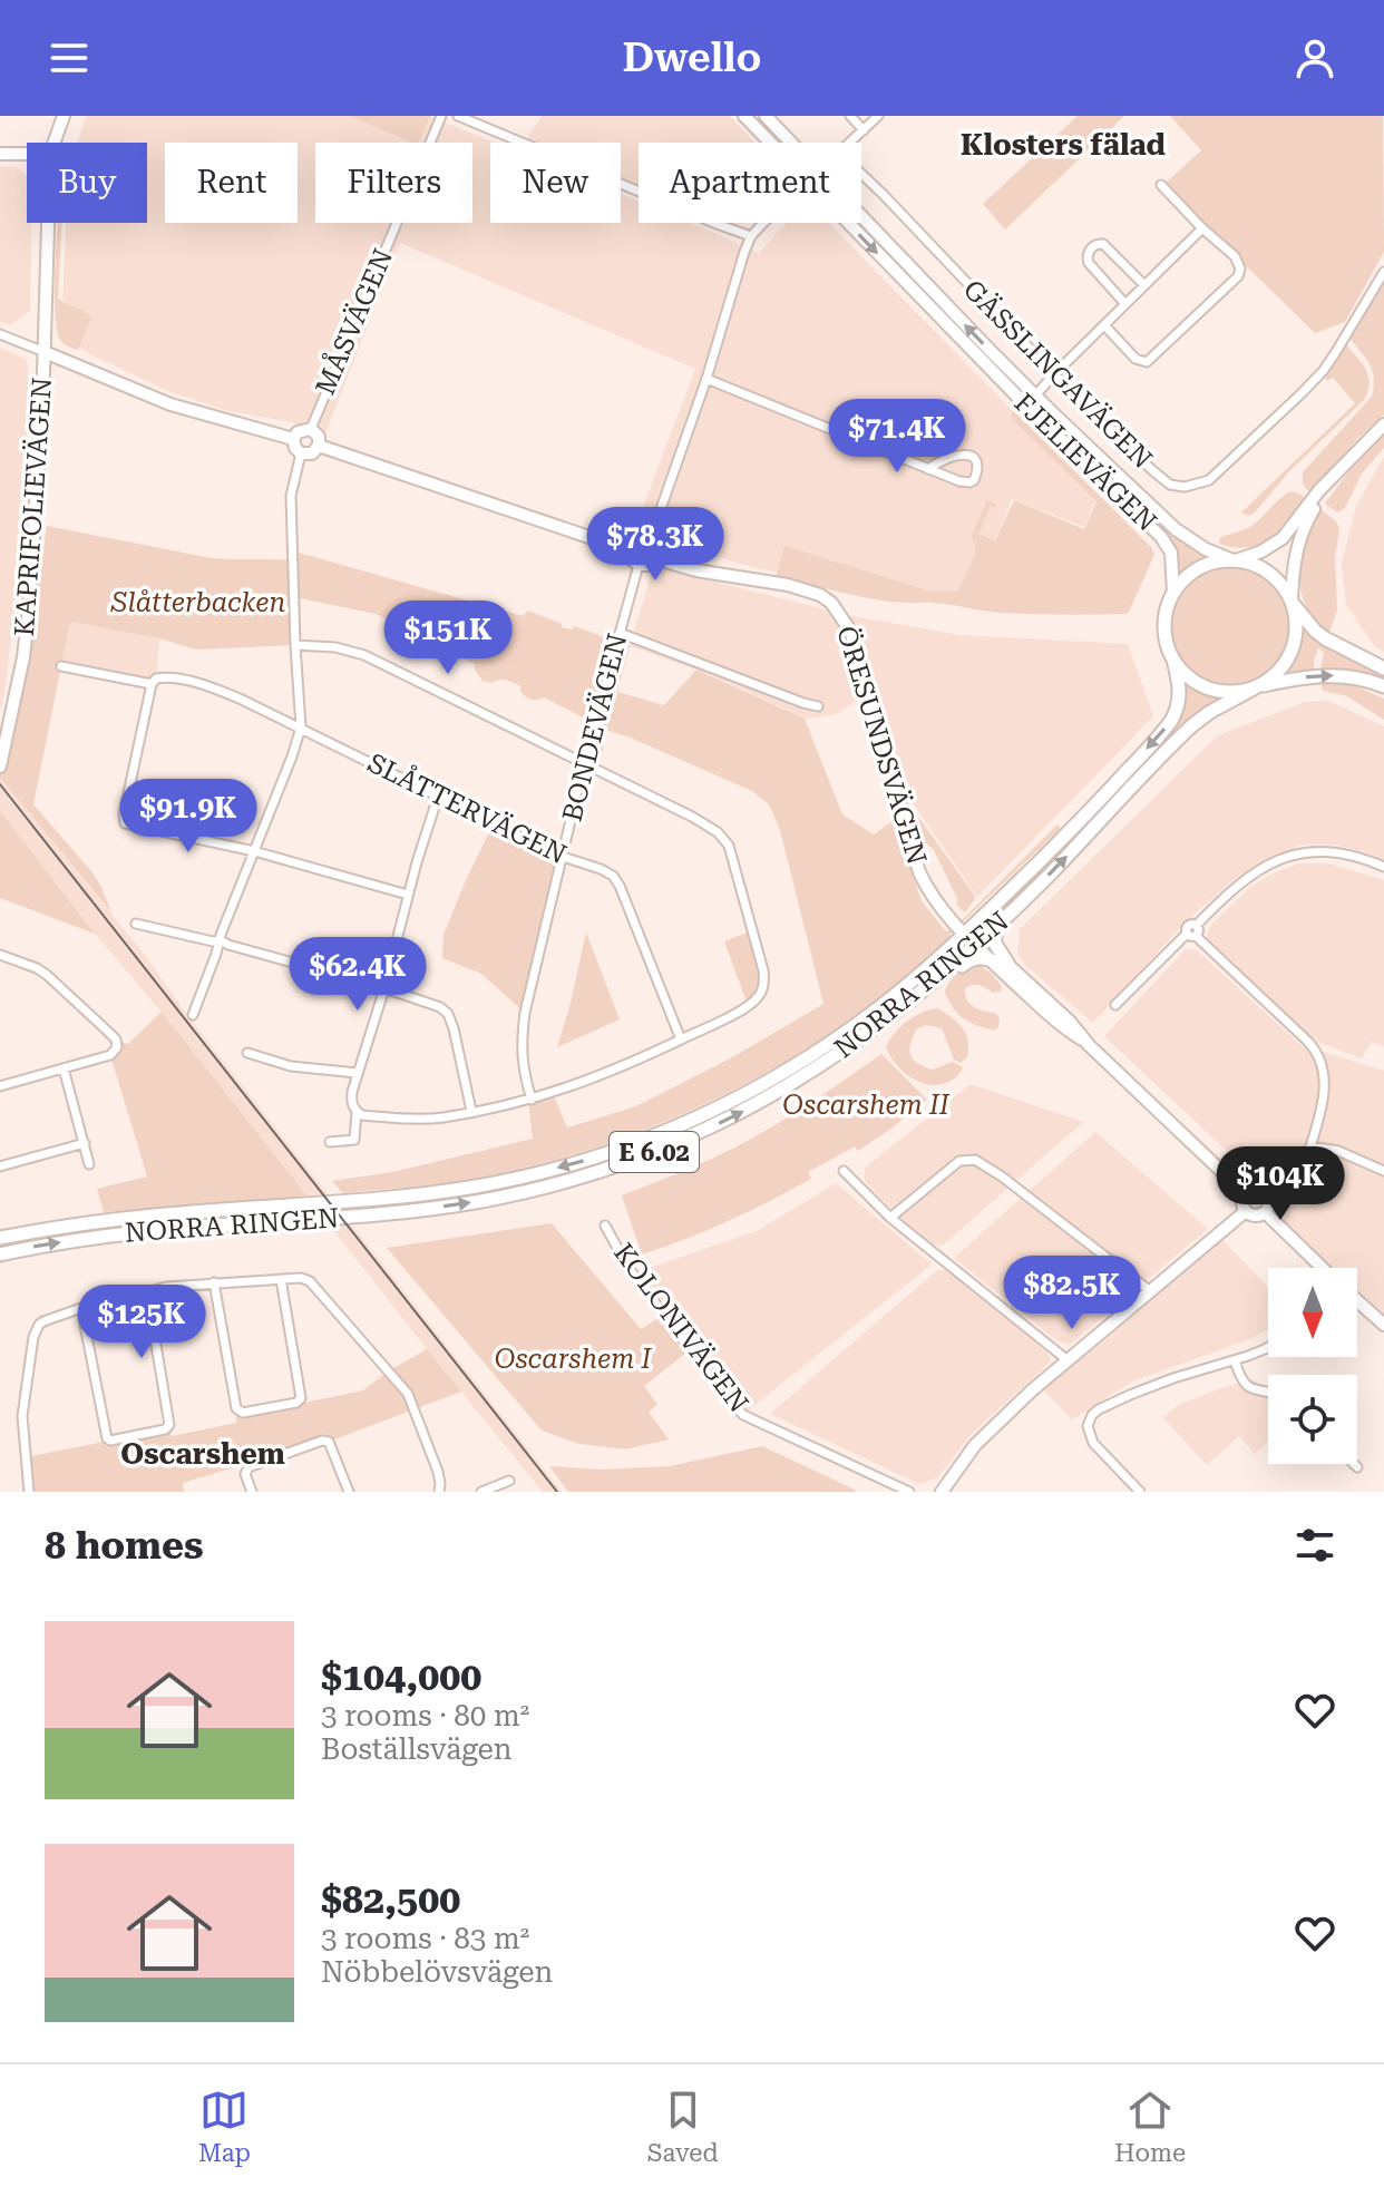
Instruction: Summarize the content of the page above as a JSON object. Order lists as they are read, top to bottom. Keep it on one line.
{"streets":{"main road":["NORRA RINGEN","E 6.02"],"street":["MÅSVÄGEN","GÄSSLINGAVÄGEN","FJELIEVÄGEN","KAPRIFOLIEVÄGEN","BONDEVÄGEN","ÖRESUNDSVÄGEN","SLÅTTERVÄGEN","KOLONIVÄGEN"]},"crossings":[["FJELIEVÄGEN","NORRA RINGEN"],["FJELIEVÄGEN","E 6.02"],["BONDEVÄGEN","ÖRESUNDSVÄGEN"],["BONDEVÄGEN","SLÅTTERVÄGEN"],["ÖRESUNDSVÄGEN","NORRA RINGEN"],["NORRA RINGEN","E 6.02"]],"districts":["Klosters fälad","Oscarshem"],"parks":["Slåtterbacken","Oscarshem II","Oscarshem I"],"north":"bottom","page":{"header":"Dwello","chip":["Buy","Rent","Filters","New","Apartment"],"price":["$71.4K","$78.3K","$151K","$91.9K","$62.4K","$104K","$82.5K","$125K"],"heading":"8 homes","list":[{"name":"$104,000","note":"3 rooms · 80 m² · Boställsvägen"},{"name":"$82,500","note":"3 rooms · 83 m² · Nöbbelövsvägen"}],"tabs":["Map","Saved","Home"]}}
